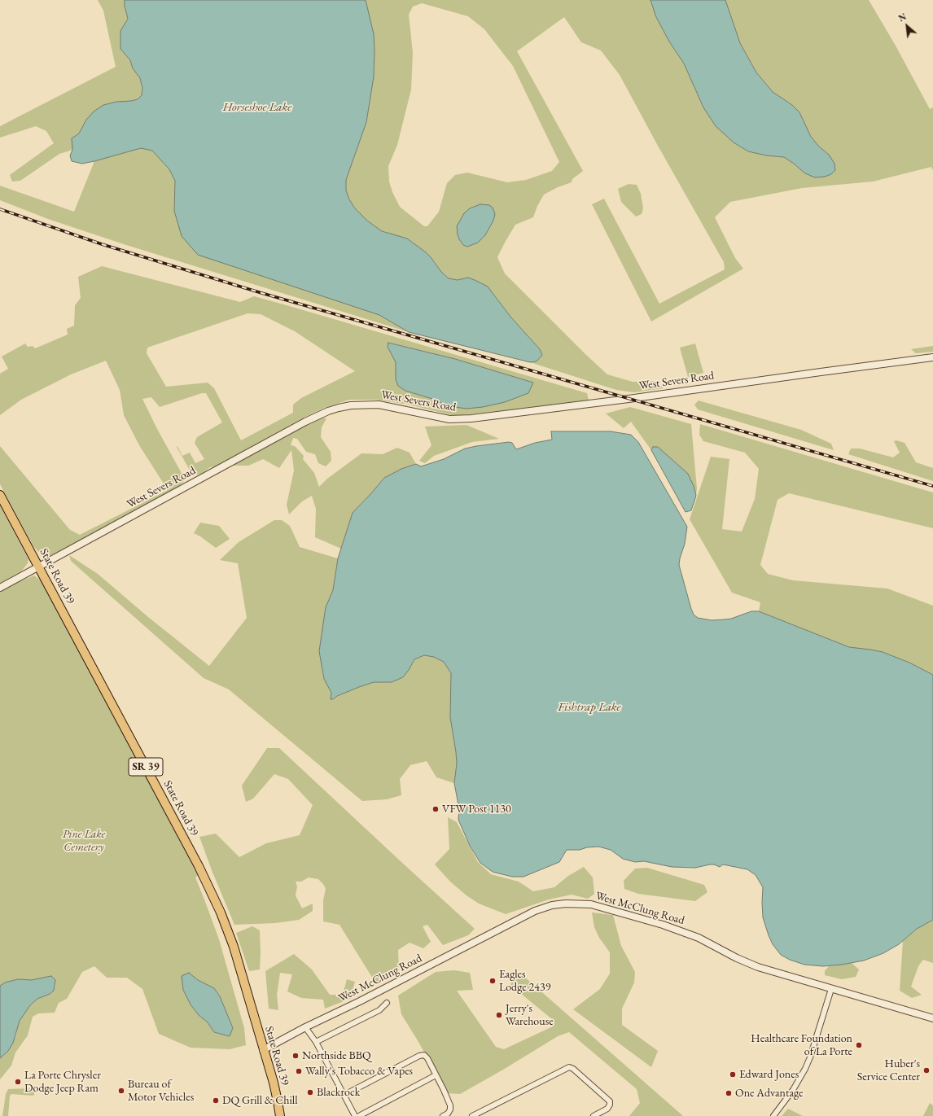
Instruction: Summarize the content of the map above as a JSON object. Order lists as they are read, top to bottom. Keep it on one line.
{"streets":{"main road":["State Road 39","SR 39"],"street":["West Severs Road","West McClung Road"]},"crossings":[["West Severs Road","State Road 39"],["State Road 39","West McClung Road"]],"water":["Horseshoe Lake","Fishtrap Lake"],"parks":["Pine Lake Cemetery"],"places":["VFW Post 1130","Eagles Lodge 2439","Jerry's Warehouse","Healthcare Foundation of La Porte","Northside BBQ","Huber's Service Center","Wally's Tobacco & Vapes","Edward Jones","La Porte Chrysler Dodge Jeep Ram","Bureau of Motor Vehicles","Blackrock","One Advantage","DQ Grill & Chill"],"north":"top left"}
